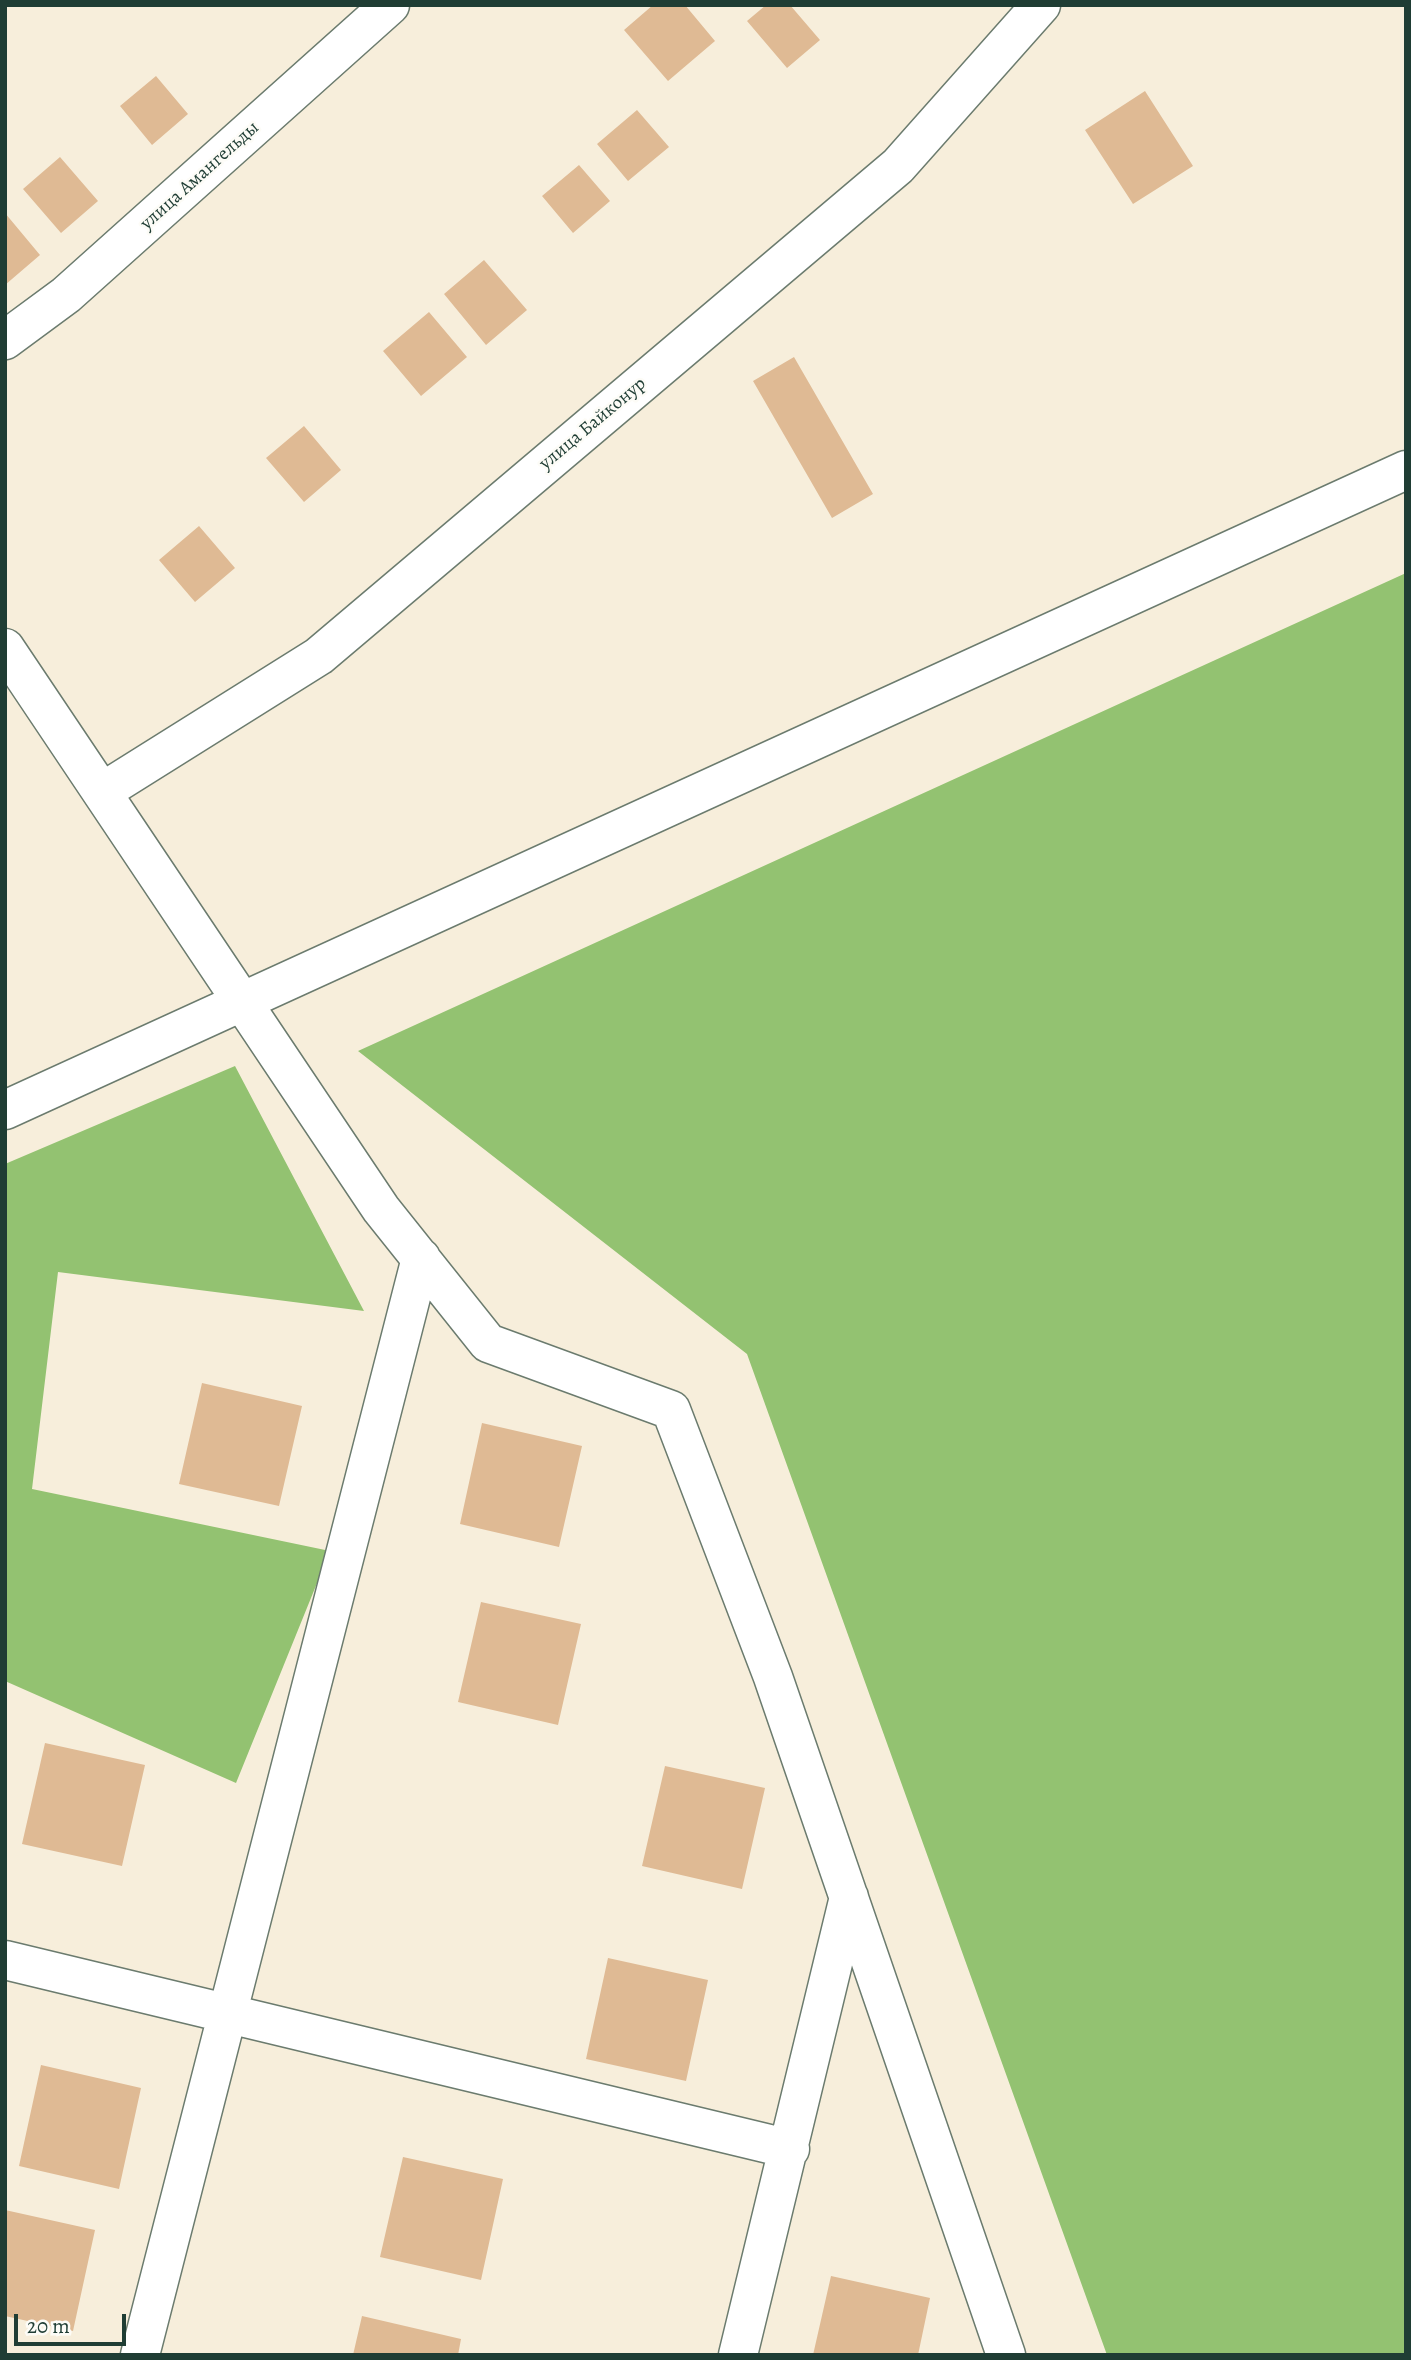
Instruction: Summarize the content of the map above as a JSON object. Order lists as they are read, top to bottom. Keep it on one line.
{"streets":{"street":["улица Амангельды","улица Байконур"]},"scale_bar":"20 m"}
